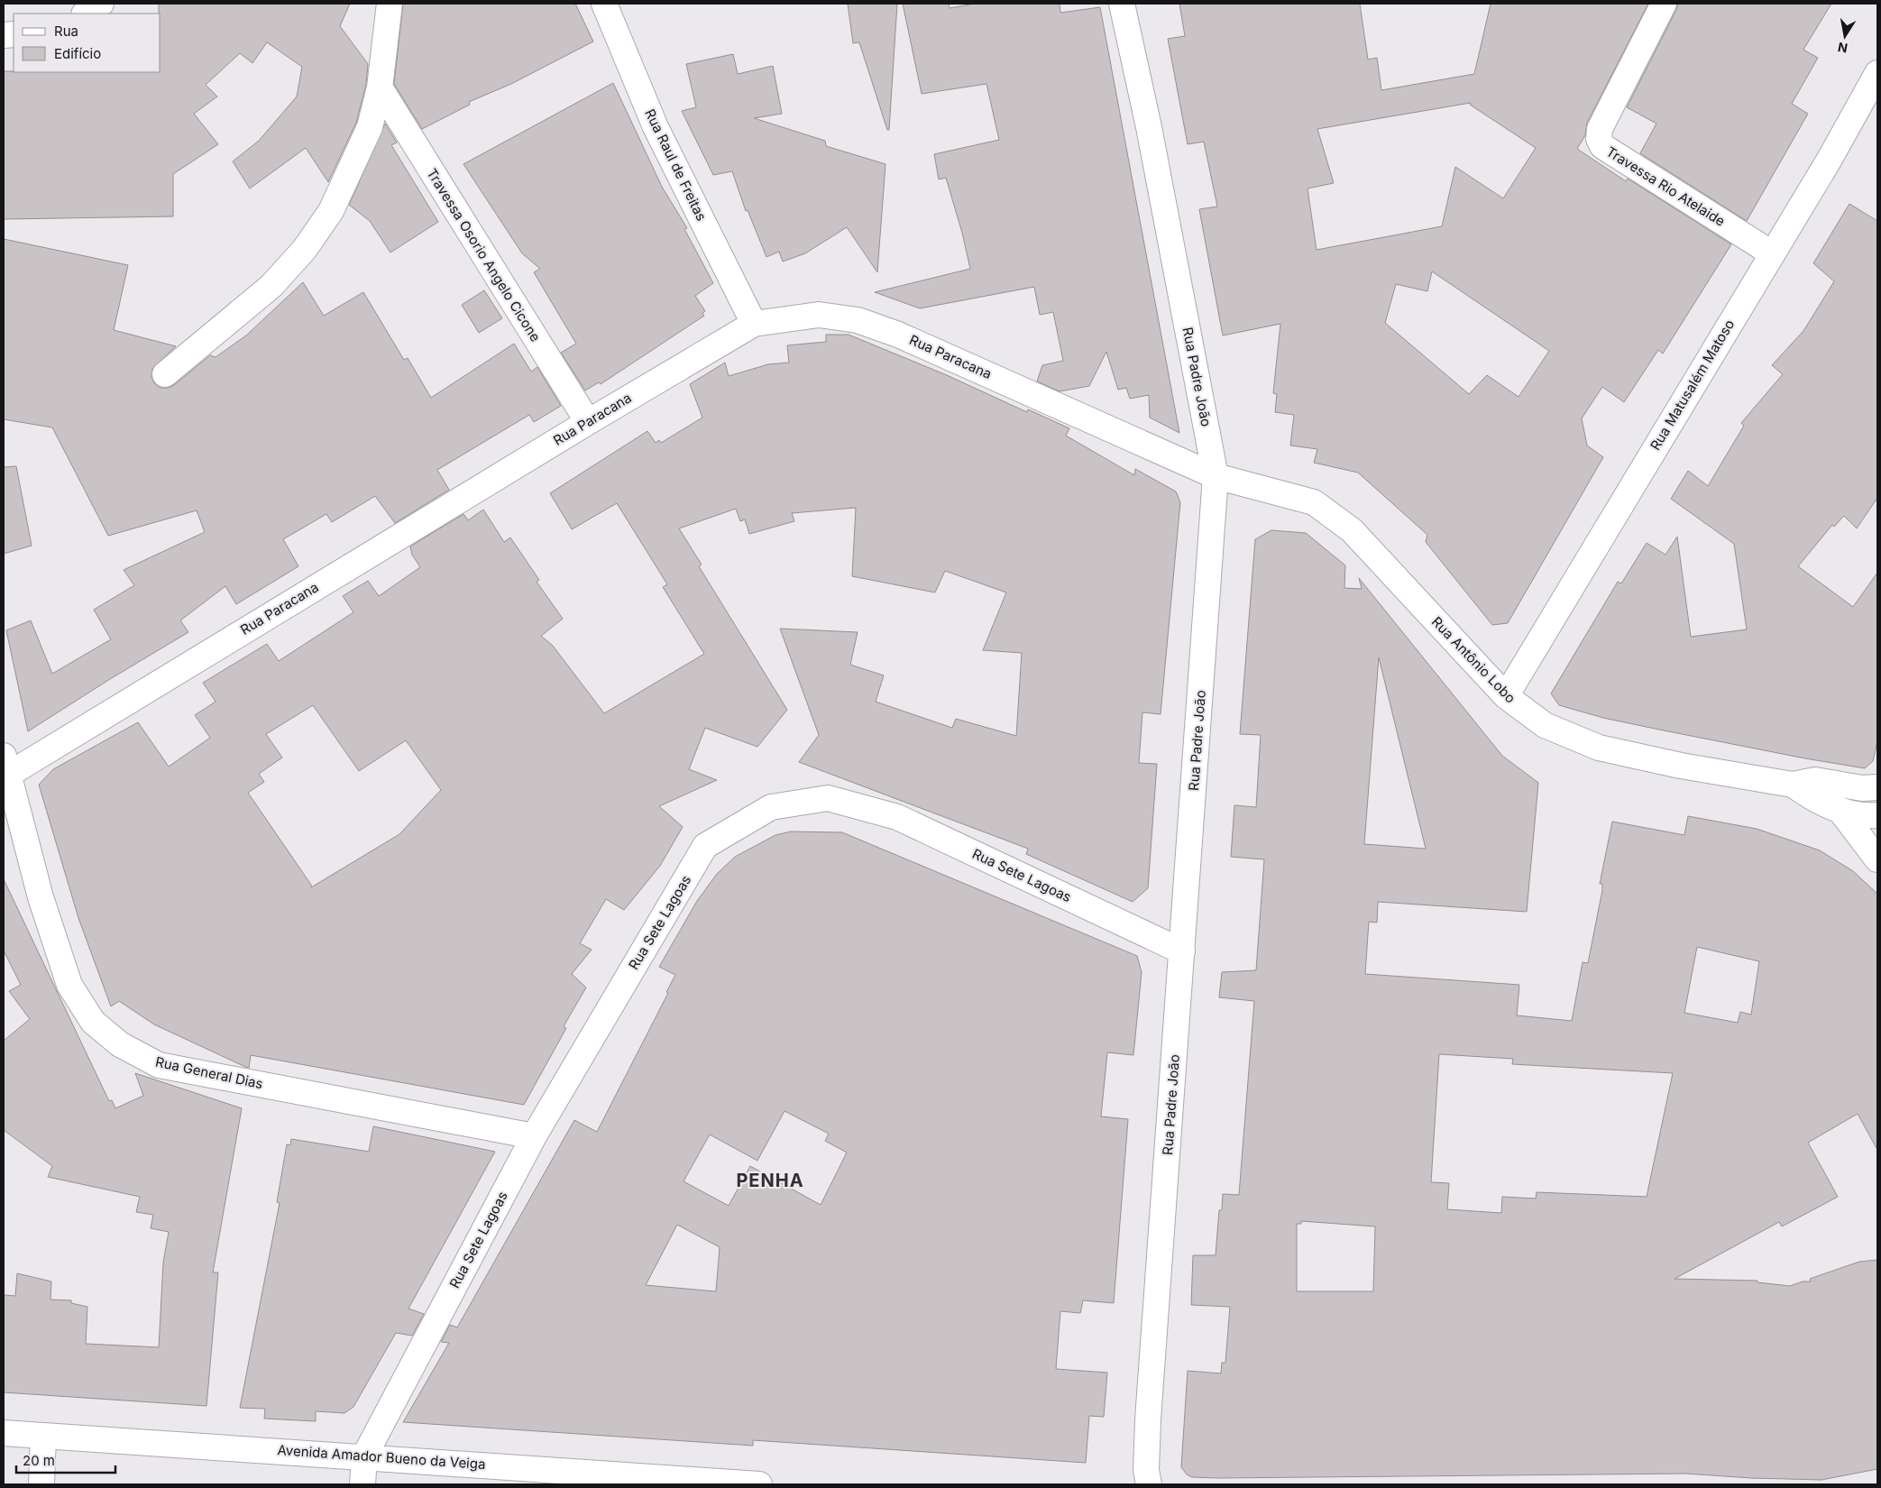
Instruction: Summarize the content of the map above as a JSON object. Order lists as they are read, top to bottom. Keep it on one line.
{"streets":{"street":["Rua Raul de Freitas","Travessa Rio Atelaide","Travessa Osorio Angelo Cicone","Rua Paracana","Rua Padre João","Rua Matusalém Matoso","Rua Antônio Lobo","Rua Sete Lagoas","Rua General Dias","Avenida Amador Bueno da Veiga"]},"crossings":[["Rua Raul de Freitas","Rua Paracana"],["Travessa Rio Atelaide","Rua Matusalém Matoso"],["Travessa Osorio Angelo Cicone","Rua Paracana"],["Rua Paracana","Rua Padre João"],["Rua Paracana","Rua Antônio Lobo"],["Rua Paracana","Rua General Dias"],["Rua Padre João","Rua Antônio Lobo"],["Rua Padre João","Rua Sete Lagoas"],["Rua Matusalém Matoso","Rua Antônio Lobo"],["Rua Sete Lagoas","Rua General Dias"],["Rua Sete Lagoas","Avenida Amador Bueno da Veiga"]],"districts":["PENHA"],"legend":["Rua","Edifício"],"scale_bar":"20 m","north":"bottom"}
